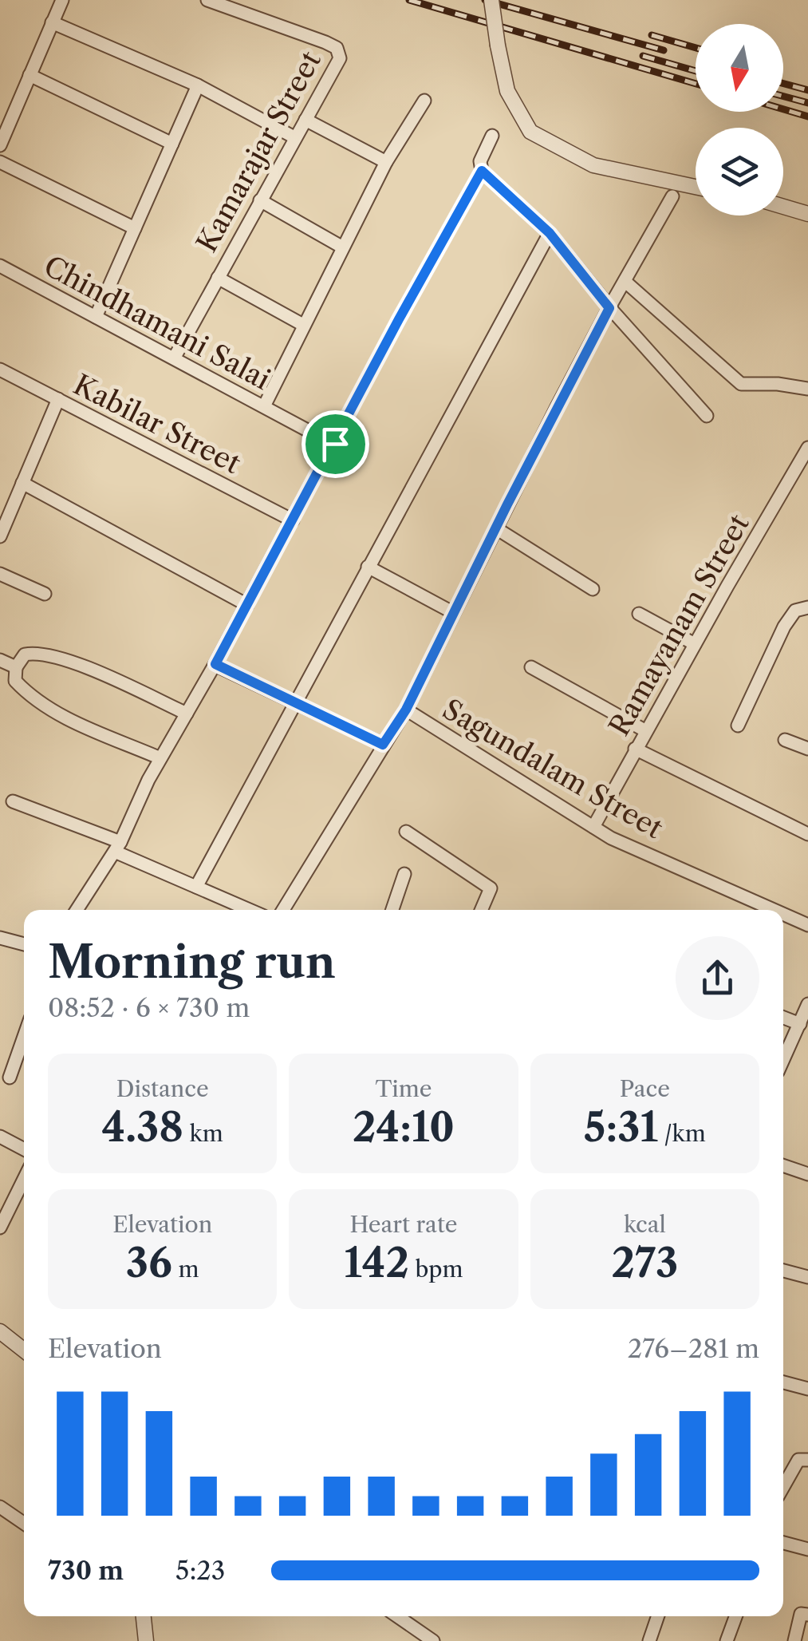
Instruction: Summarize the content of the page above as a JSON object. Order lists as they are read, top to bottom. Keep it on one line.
{"streets":{"street":["Kamarajar Street","Chindhamani Salai","Kabilar Street","Ramayanam Street","Sagundalam Street"]},"crossings":[["Kamarajar Street","Chindhamani Salai"],["Ramayanam Street","Sagundalam Street"]],"north":"bottom","page":{"heading":["Morning run","08:52 · 6 × 730 m"],"stats":[["Distance","4.38 km"],["Time","24:10"],["Pace","5:31 /km"],["Elevation","36 m"],["Heart rate","142 bpm"],["kcal","273"]],"chart":["Elevation","276–281 m"],"list":[{"name":"730 m","note":"5:23"}]}}
